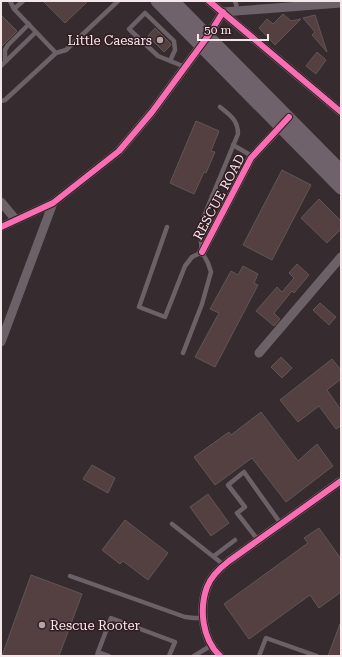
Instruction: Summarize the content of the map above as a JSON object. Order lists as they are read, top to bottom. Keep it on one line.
{"streets":{"street":["RESCUE ROAD"]},"places":["Little Caesars","Rescue Rooter"],"scale_bar":"50 m"}
